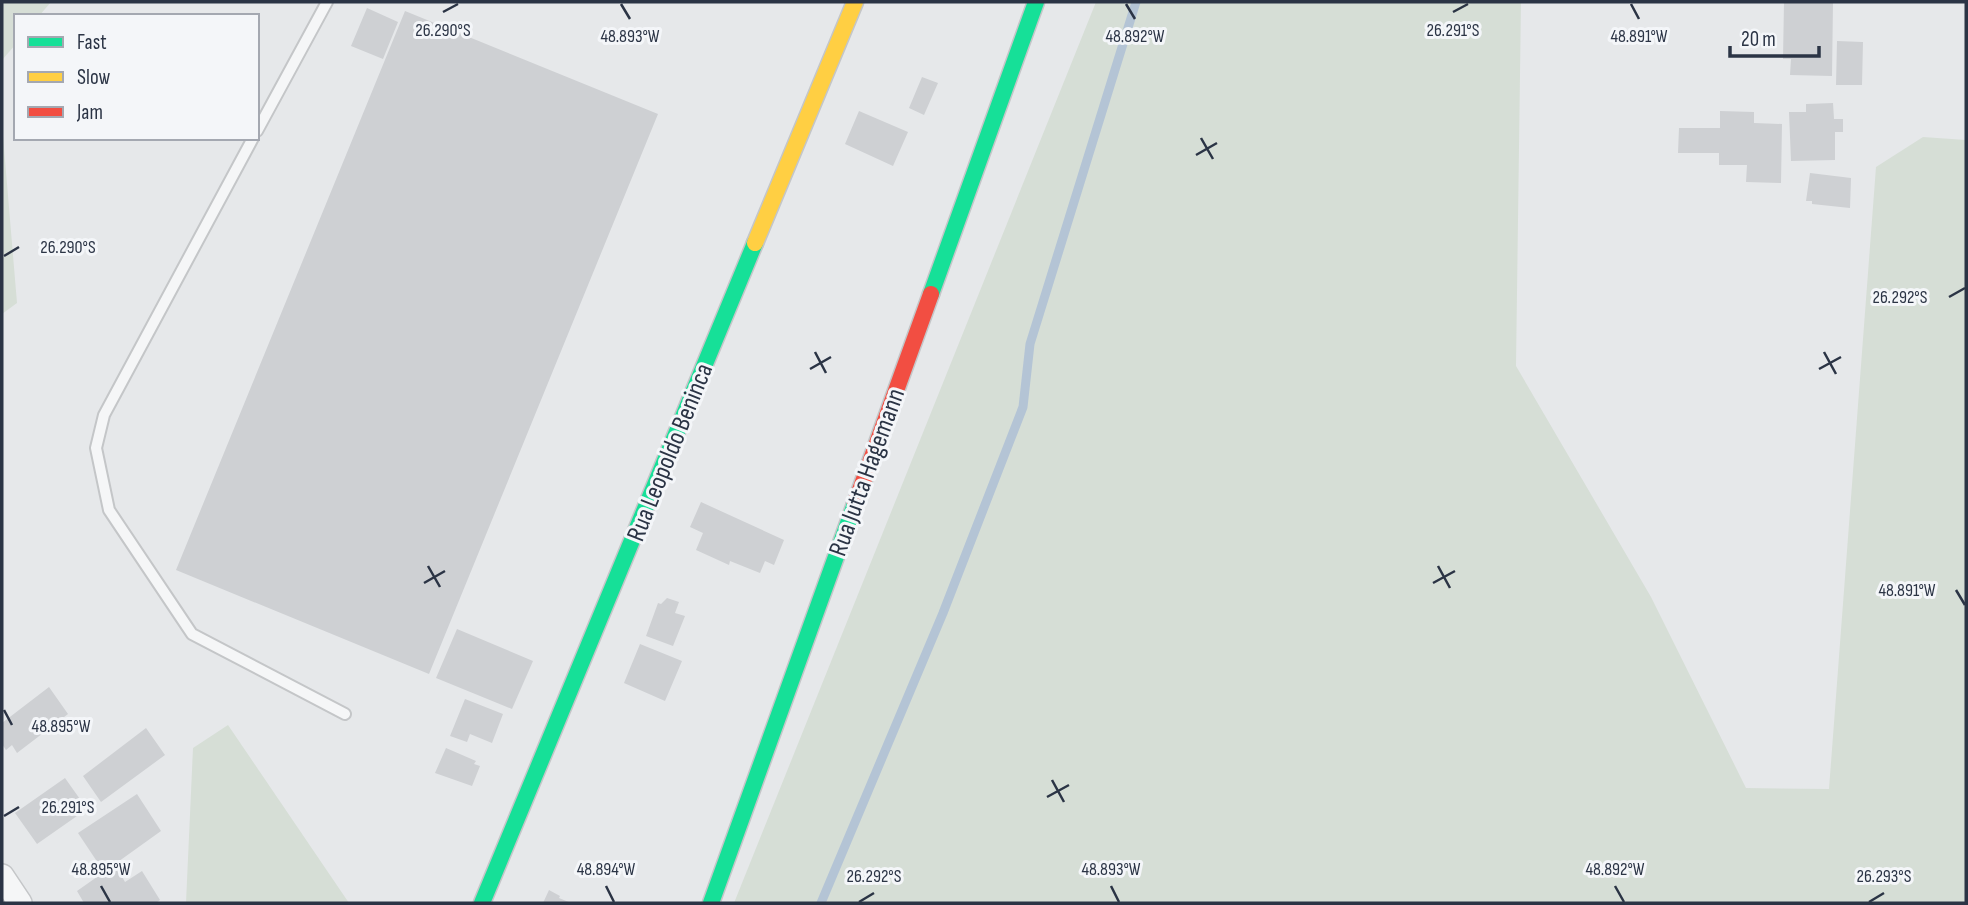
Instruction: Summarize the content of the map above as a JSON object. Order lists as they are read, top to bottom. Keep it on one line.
{"streets":{"main road":["Rua Leopoldo Beninca","Rua Jutta Hagemann"]},"legend":["Fast","Slow","Jam"],"scale_bar":"20 m","coordinates":["26.290°S","26.291°S","48.893°W","48.892°W","48.891°W","26.292°S","48.895°W","48.894°W","26.293°S"]}
